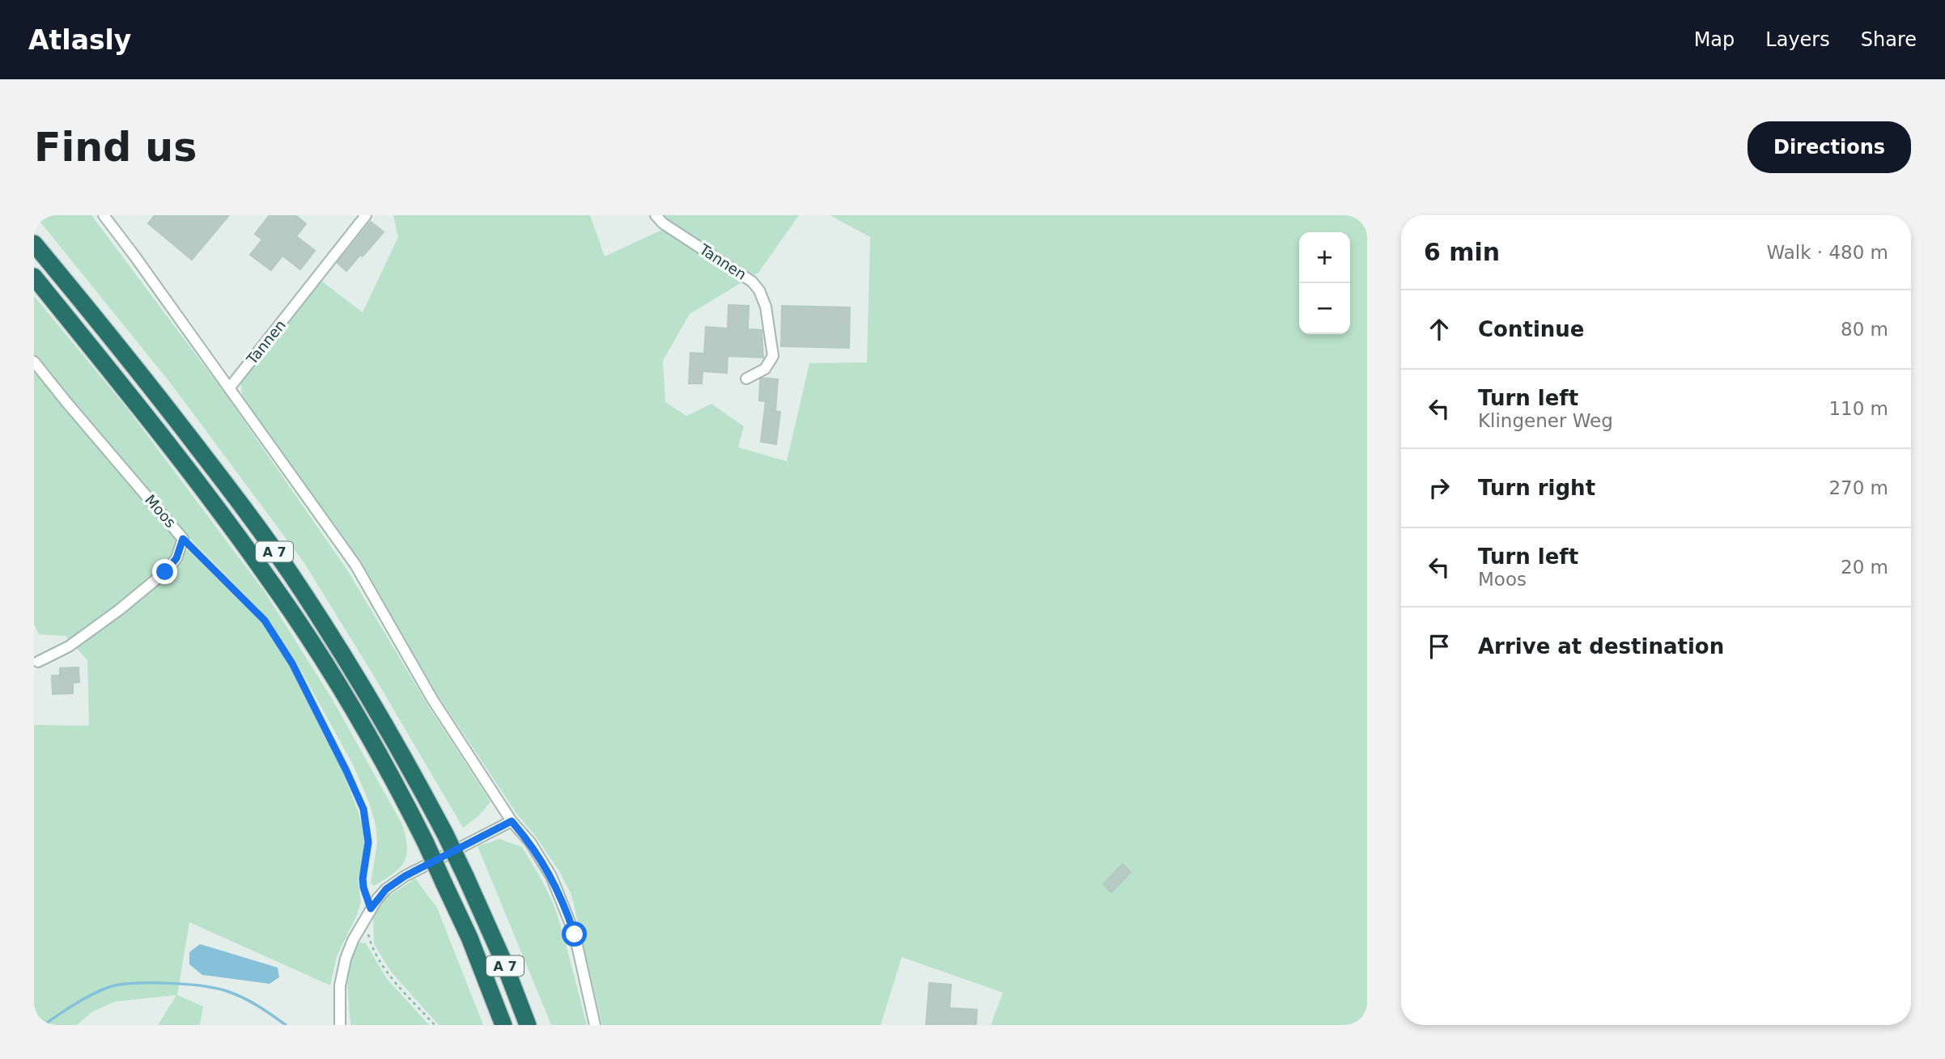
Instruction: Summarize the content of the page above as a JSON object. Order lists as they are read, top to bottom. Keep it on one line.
{"streets":{"highway":["A 7"],"street":["Tannen","Moos"]},"page":{"header":"Atlasly","nav":["Map","Layers","Share"],"buttons":"Directions","title":"Find us","heading":["6 min","Walk · 480 m"],"map_buttons":["+","−"],"list":[["Continue","80 m"],["Turn left","Klingener Weg","110 m"],["Turn right","270 m"],["Turn left","Moos","20 m"],"Arrive at destination"]}}
